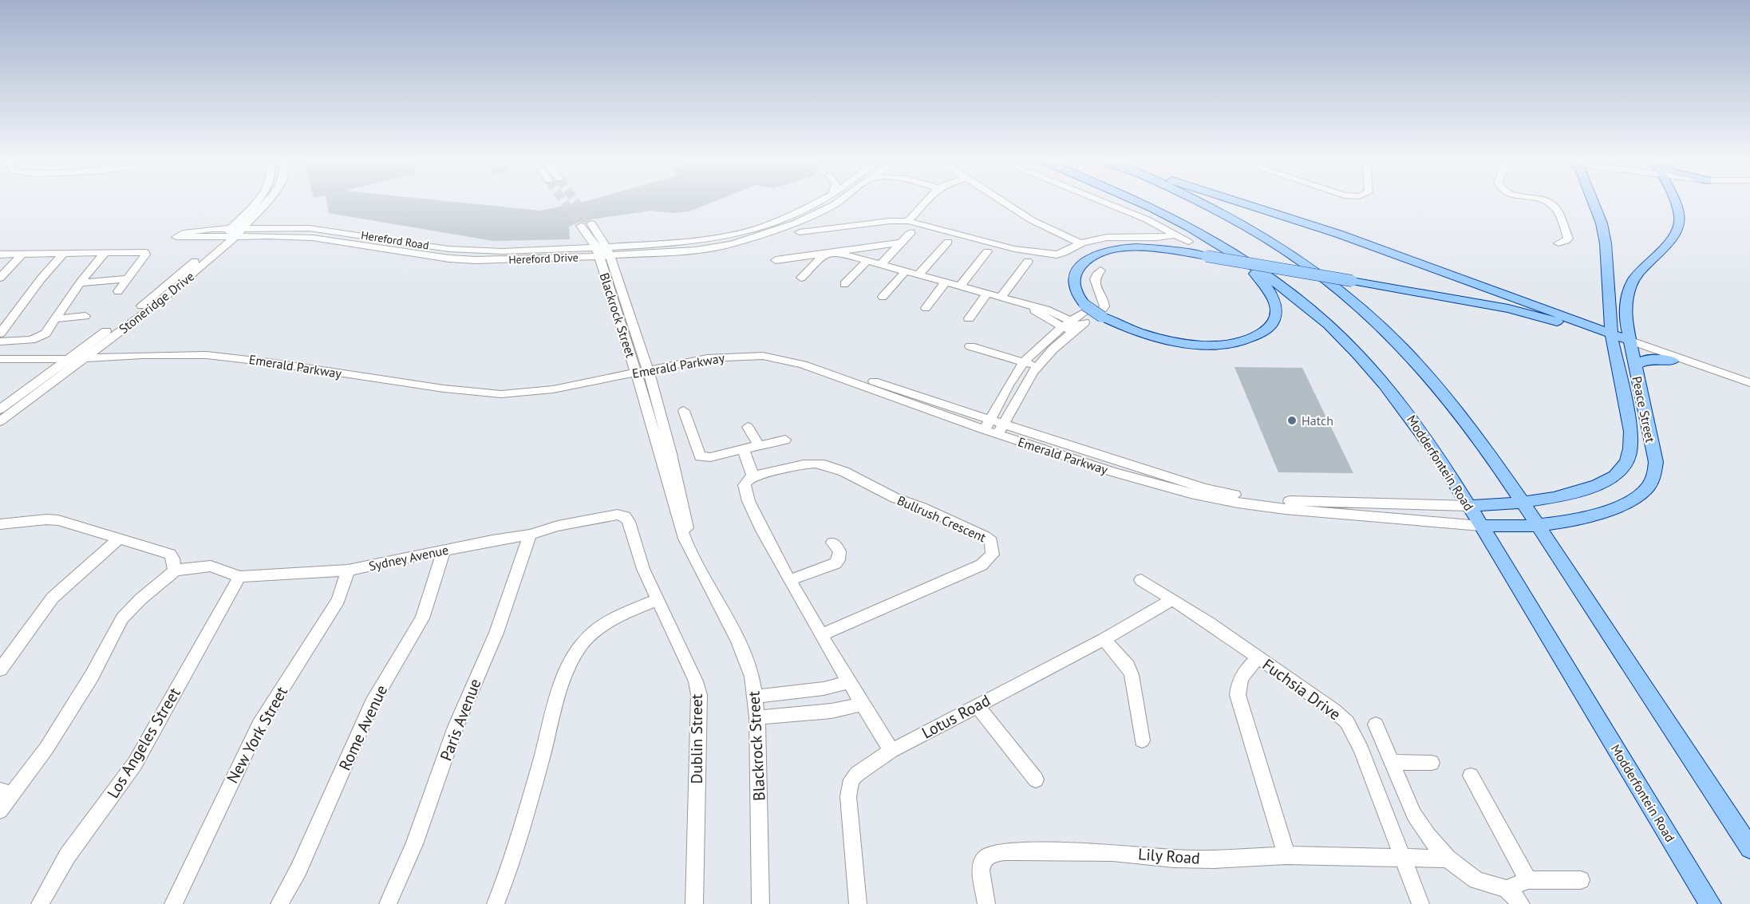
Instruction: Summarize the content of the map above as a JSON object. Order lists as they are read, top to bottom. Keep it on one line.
{"streets":{"main road":["Peace Street","Modderfontein Road"],"street":["Hereford Road","Hereford Drive","Stoneridge Drive","Blackrock Street","Emerald Parkway","Bullrush Crescent","Sydney Avenue","Fuchsia Drive","Lotus Road","Paris Avenue","Rome Avenue","New York Street","Dublin Street","Los Angeles Street","Lily Road"]},"crossings":[["Hereford Road","Hereford Drive"],["Hereford Road","Stoneridge Drive"],["Hereford Road","Blackrock Street"],["Hereford Drive","Stoneridge Drive"],["Hereford Drive","Blackrock Street"],["Stoneridge Drive","Emerald Parkway"],["Blackrock Street","Emerald Parkway"],["Emerald Parkway","Peace Street"],["Emerald Parkway","Modderfontein Road"],["Peace Street","Modderfontein Road"],["Sydney Avenue","Paris Avenue"],["Sydney Avenue","Rome Avenue"],["Sydney Avenue","New York Street"],["Sydney Avenue","Dublin Street"],["Sydney Avenue","Los Angeles Street"],["Fuchsia Drive","Lotus Road"],["Fuchsia Drive","Lily Road"]],"places":["Hatch"]}
